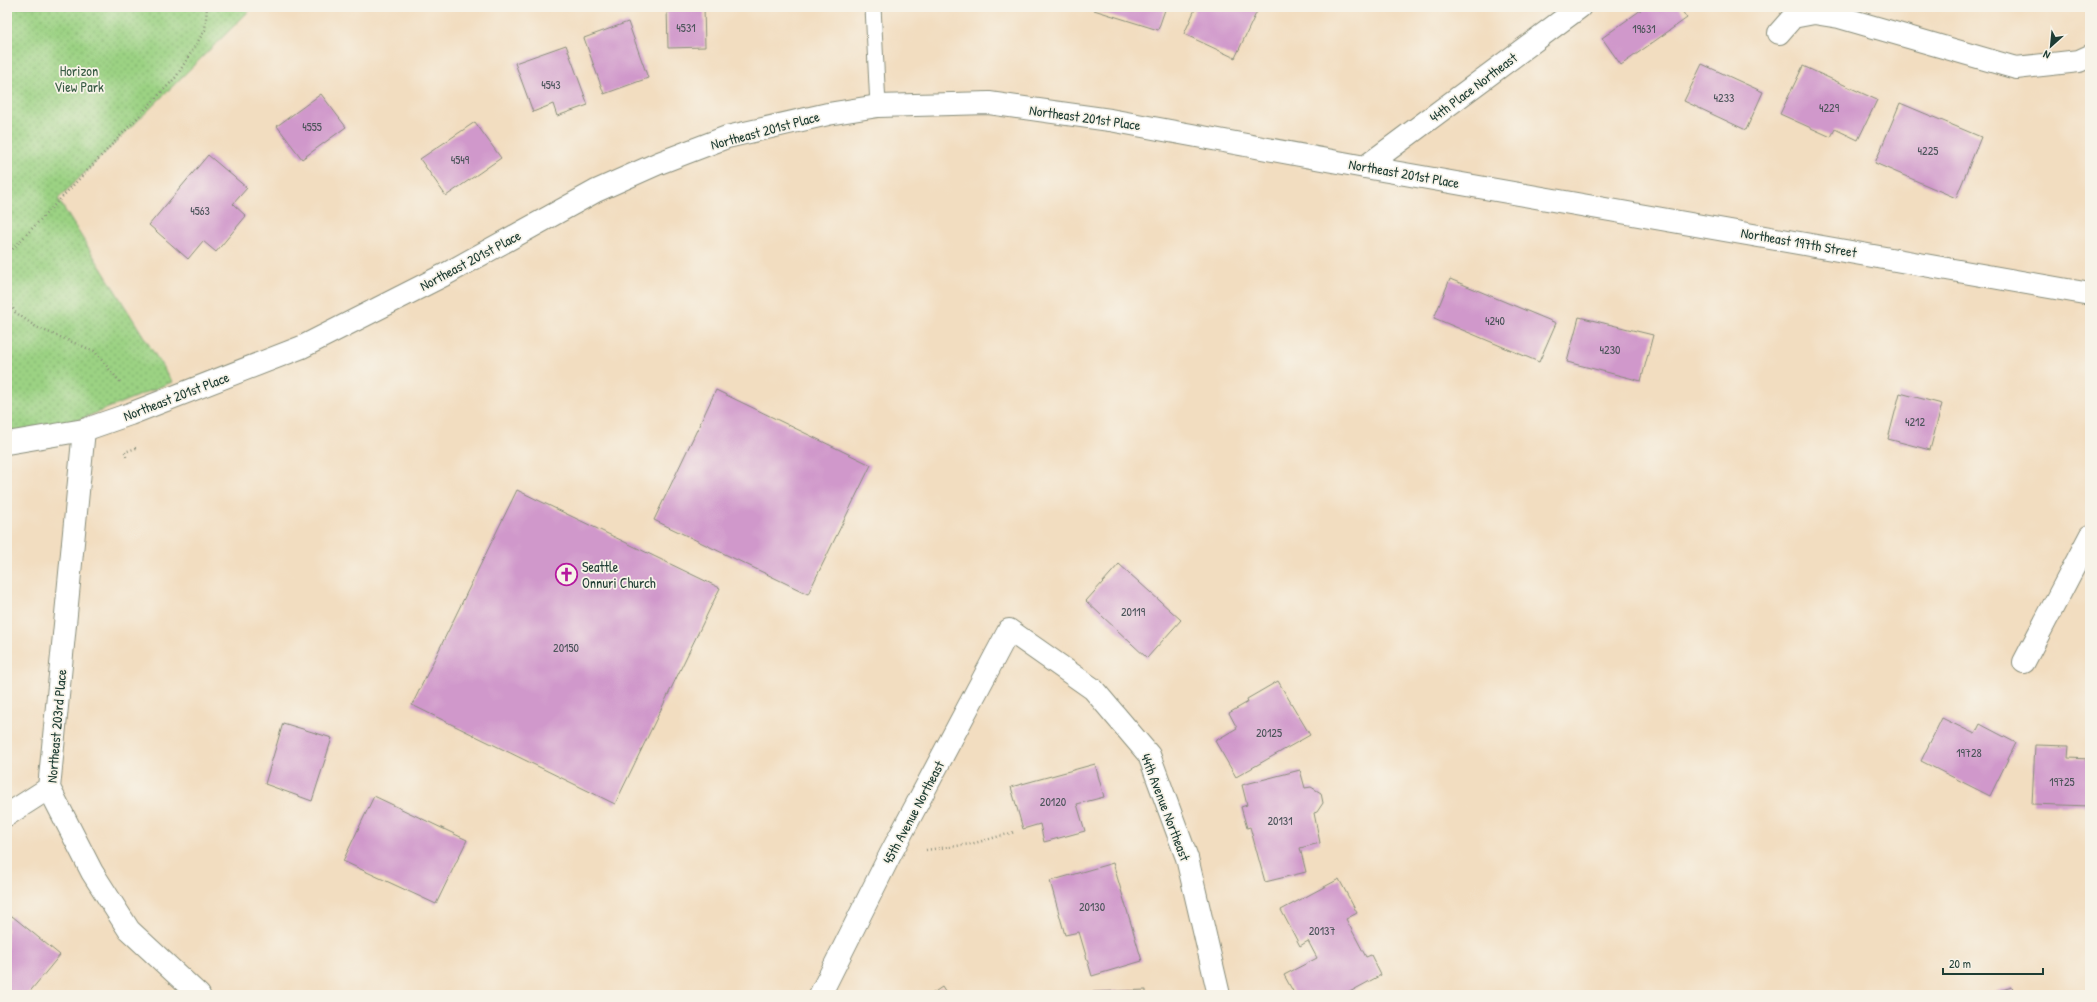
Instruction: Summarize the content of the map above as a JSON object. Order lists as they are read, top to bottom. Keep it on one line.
{"streets":{"street":["44th Place Northeast","Northeast 201st Place","Northeast 197th Street","Northeast 203rd Place","44th Avenue Northeast","45th Avenue Northeast"]},"crossings":[["44th Place Northeast","Northeast 201st Place"],["Northeast 201st Place","Northeast 197th Street"],["Northeast 201st Place","Northeast 203rd Place"],["44th Avenue Northeast","45th Avenue Northeast"]],"parks":["Horizon View Park"],"places":{"church":["Seattle Onnuri Church"]},"house_numbers":["4531","19631","4543","4233","4229","4555","4225","4549","4563","4240","4230","4212","20119","20150","20125","19728","19725","20120","20131","20130","20137"],"scale_bar":"20 m","north":"bottom left"}
